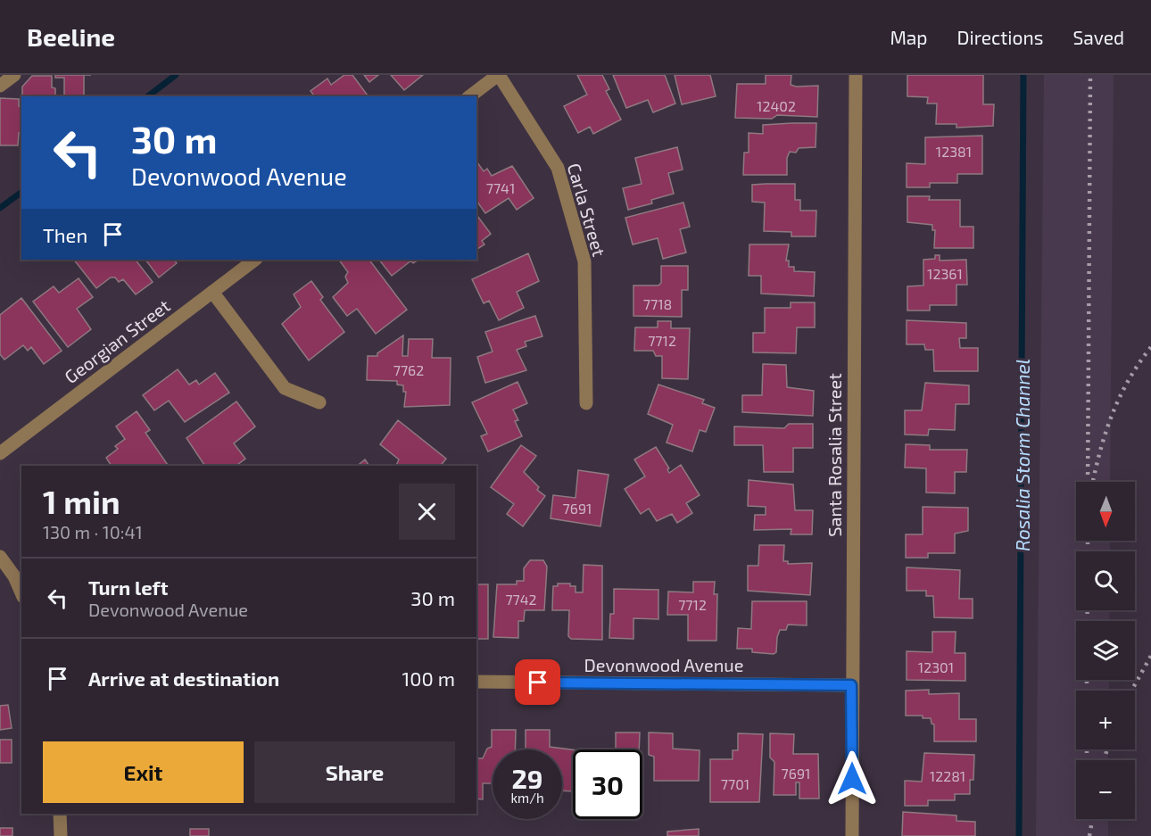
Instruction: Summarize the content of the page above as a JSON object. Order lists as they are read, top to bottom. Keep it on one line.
{"streets":{"street":["Carla Street","Georgian Street","Santa Rosalia Street","Devonwood Avenue"]},"crossings":[["Santa Rosalia Street","Devonwood Avenue"]],"water":["Rosalia Storm Channel"],"house_numbers":["12402","12381","7741","12361","7718","7712","7762","7691","7742","7712","12301","7691","12281","7701"],"north":"bottom","page":{"header":"Beeline","nav":["Map","Directions","Saved"],"turn":["30 m","Devonwood Avenue"],"then":"Then","heading":["1 min","130 m · 10:41"],"map_buttons":["+","−"],"list":[{"name":"Turn left","note":"Devonwood Avenue","value":"30 m"},{"name":"Arrive at destination","value":"100 m"}],"buttons":["Exit","Share"],"speed":"29 km/h","limit":"30"}}
